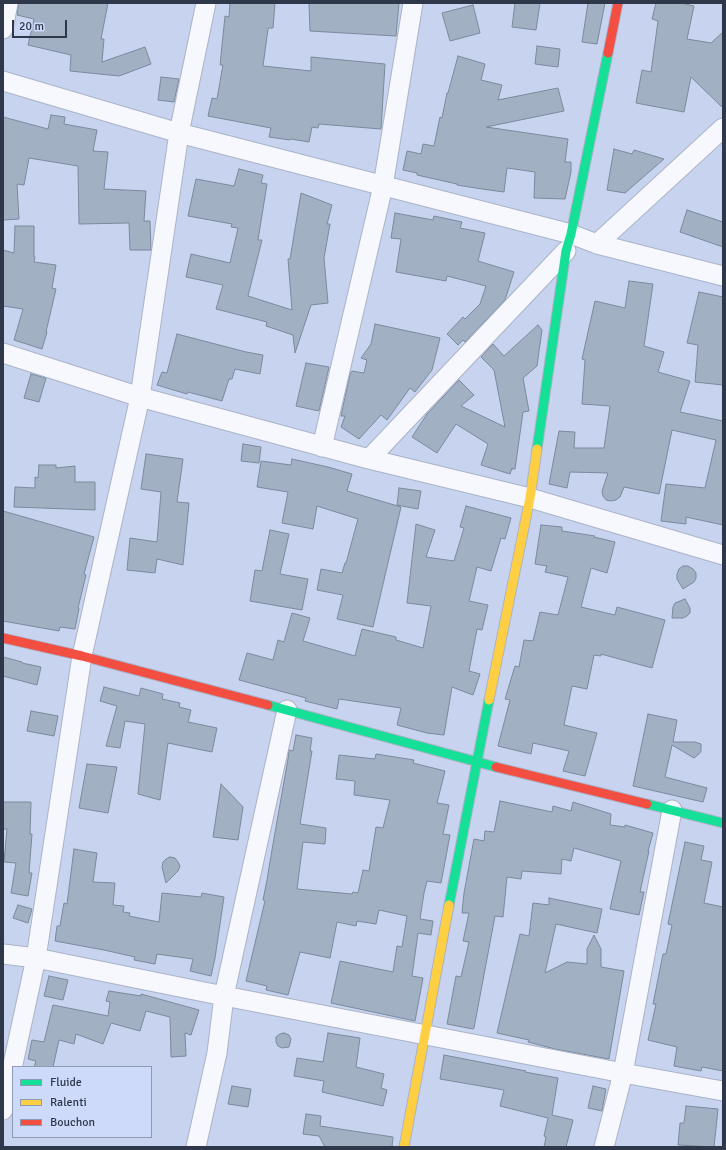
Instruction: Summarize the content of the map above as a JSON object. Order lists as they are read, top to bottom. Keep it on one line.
{"legend":["Fluide","Ralenti","Bouchon"],"scale_bar":"20 m"}
